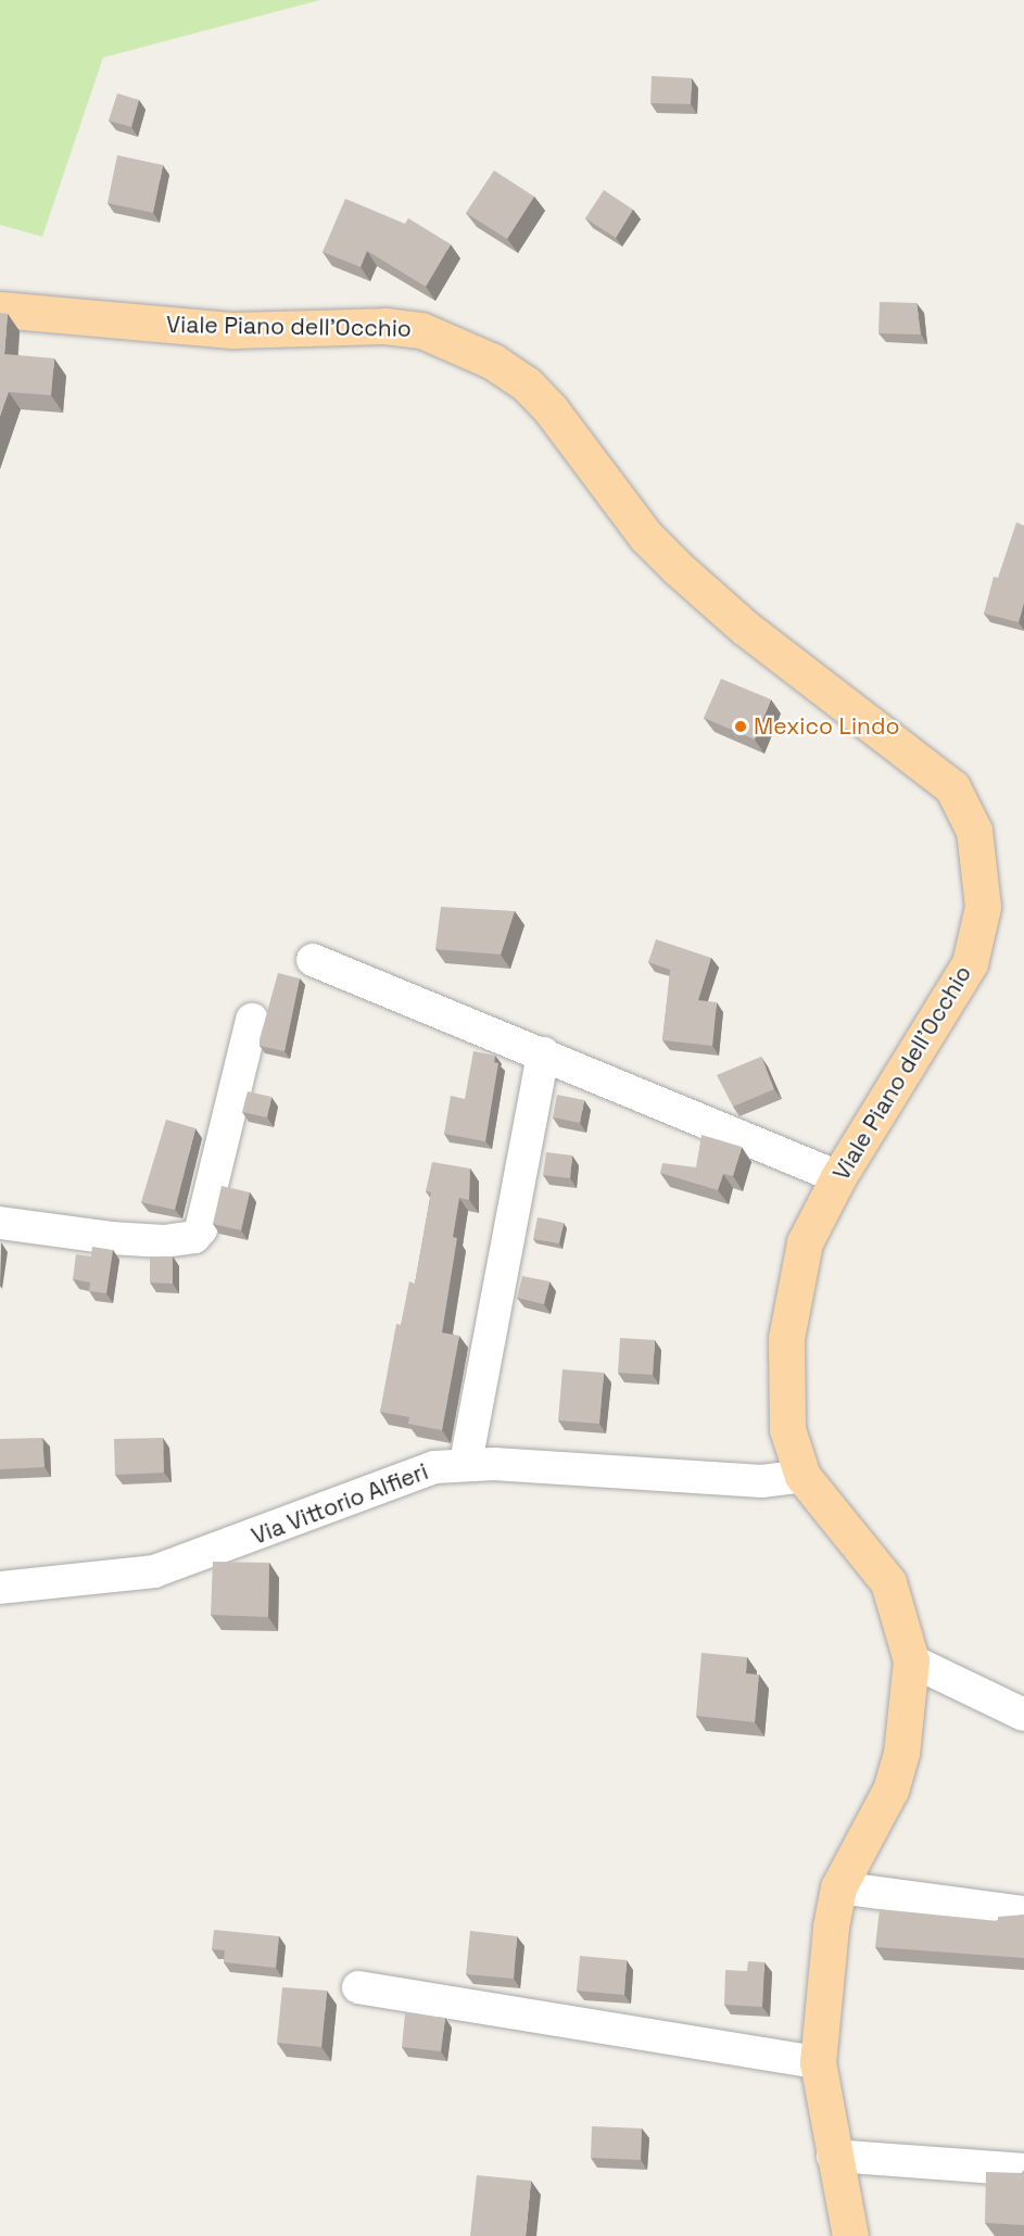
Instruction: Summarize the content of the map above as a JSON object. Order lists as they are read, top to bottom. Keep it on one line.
{"streets":{"main road":["Viale Piano dell'Occhio"],"street":["Via Vittorio Alfieri"]},"crossings":[["Viale Piano dell'Occhio","Via Vittorio Alfieri"]],"places":["Mexico Lindo"]}
